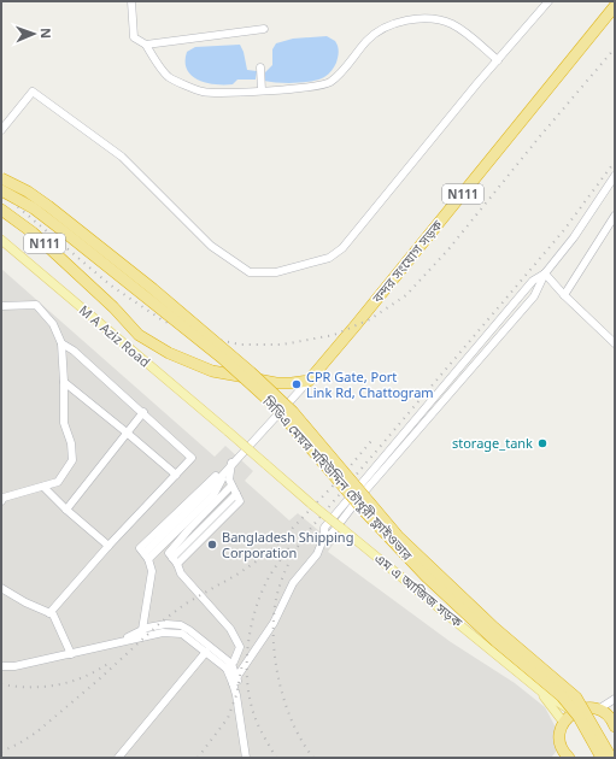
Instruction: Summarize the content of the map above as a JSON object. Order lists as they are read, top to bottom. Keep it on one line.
{"streets":{"highway":["N111","বন্দর সংযোগ সড়ক","সিডিএ মেয়র মহিউদ্দিন চৌধুরী ফ্লাইওভার"],"main road":["M A Aziz Road","এম এ আজিজ সড়ক"]},"crossings":[["N111","বন্দর সংযোগ সড়ক"],["M A Aziz Road","এম এ আজিজ সড়ক"]],"places":["CPR Gate, Port Link Rd, Chattogram","storage_tank","Bangladesh Shipping Corporation"],"north":"right"}
